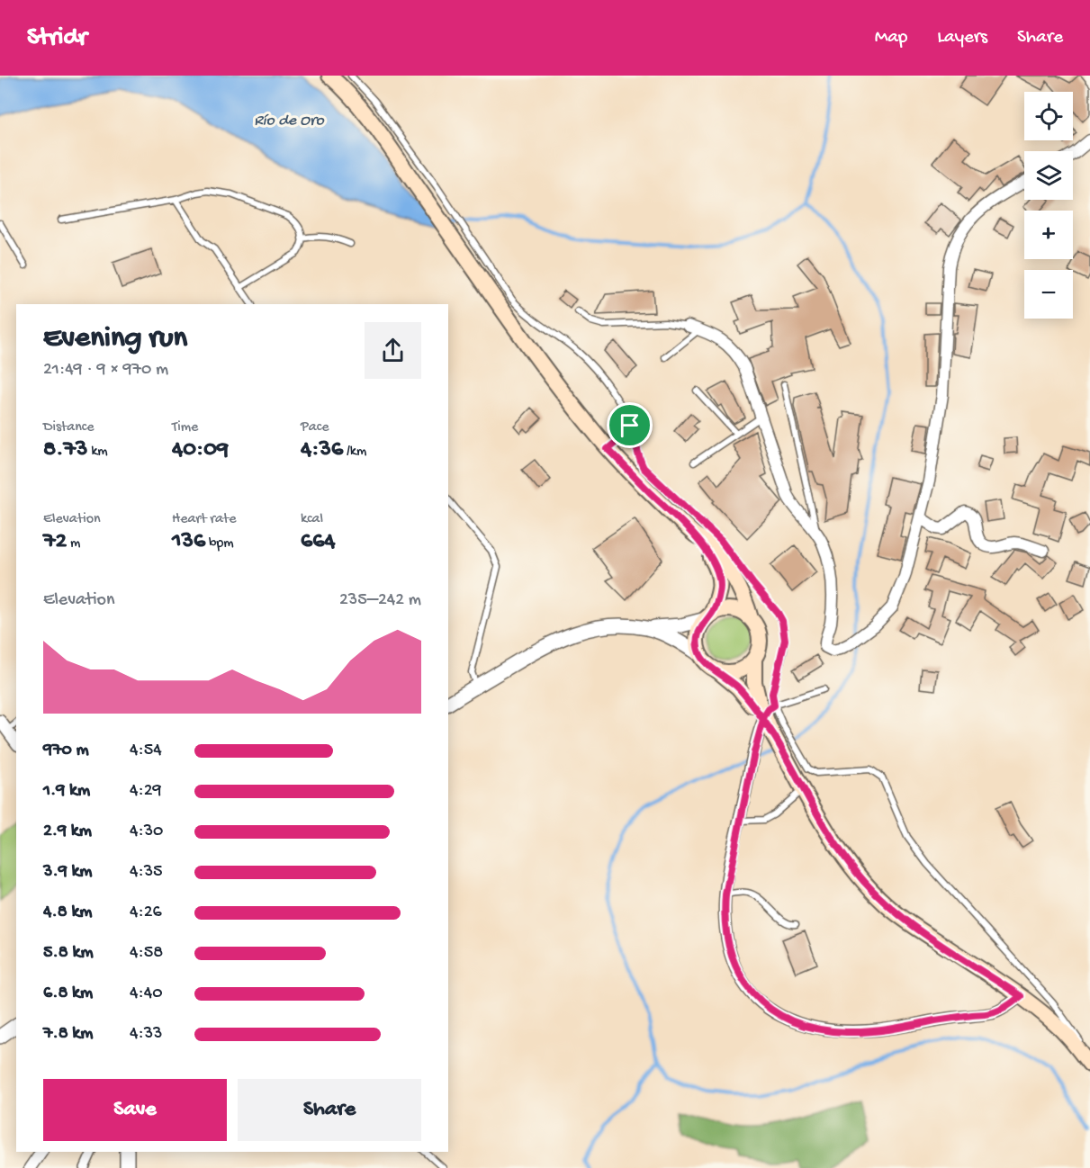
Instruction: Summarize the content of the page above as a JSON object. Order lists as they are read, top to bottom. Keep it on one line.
{"water":["Río de Oro"],"page":{"header":"Stridr","nav":["Map","Layers","Share"],"map_buttons":["+","−"],"heading":["Evening run","21:49 · 9 × 970 m"],"stats":[["Distance","8.73 km"],["Time","40:09"],["Pace","4:36 /km"],["Elevation","72 m"],["Heart rate","136 bpm"],["kcal","664"]],"chart":["Elevation","235–242 m"],"list":[{"name":"970 m","note":"4:54"},{"name":"1.9 km","note":"4:29"},{"name":"2.9 km","note":"4:30"},{"name":"3.9 km","note":"4:35"},{"name":"4.8 km","note":"4:26"},{"name":"5.8 km","note":"4:58"},{"name":"6.8 km","note":"4:40"},{"name":"7.8 km","note":"4:33"}],"buttons":["Save","Share"]}}
